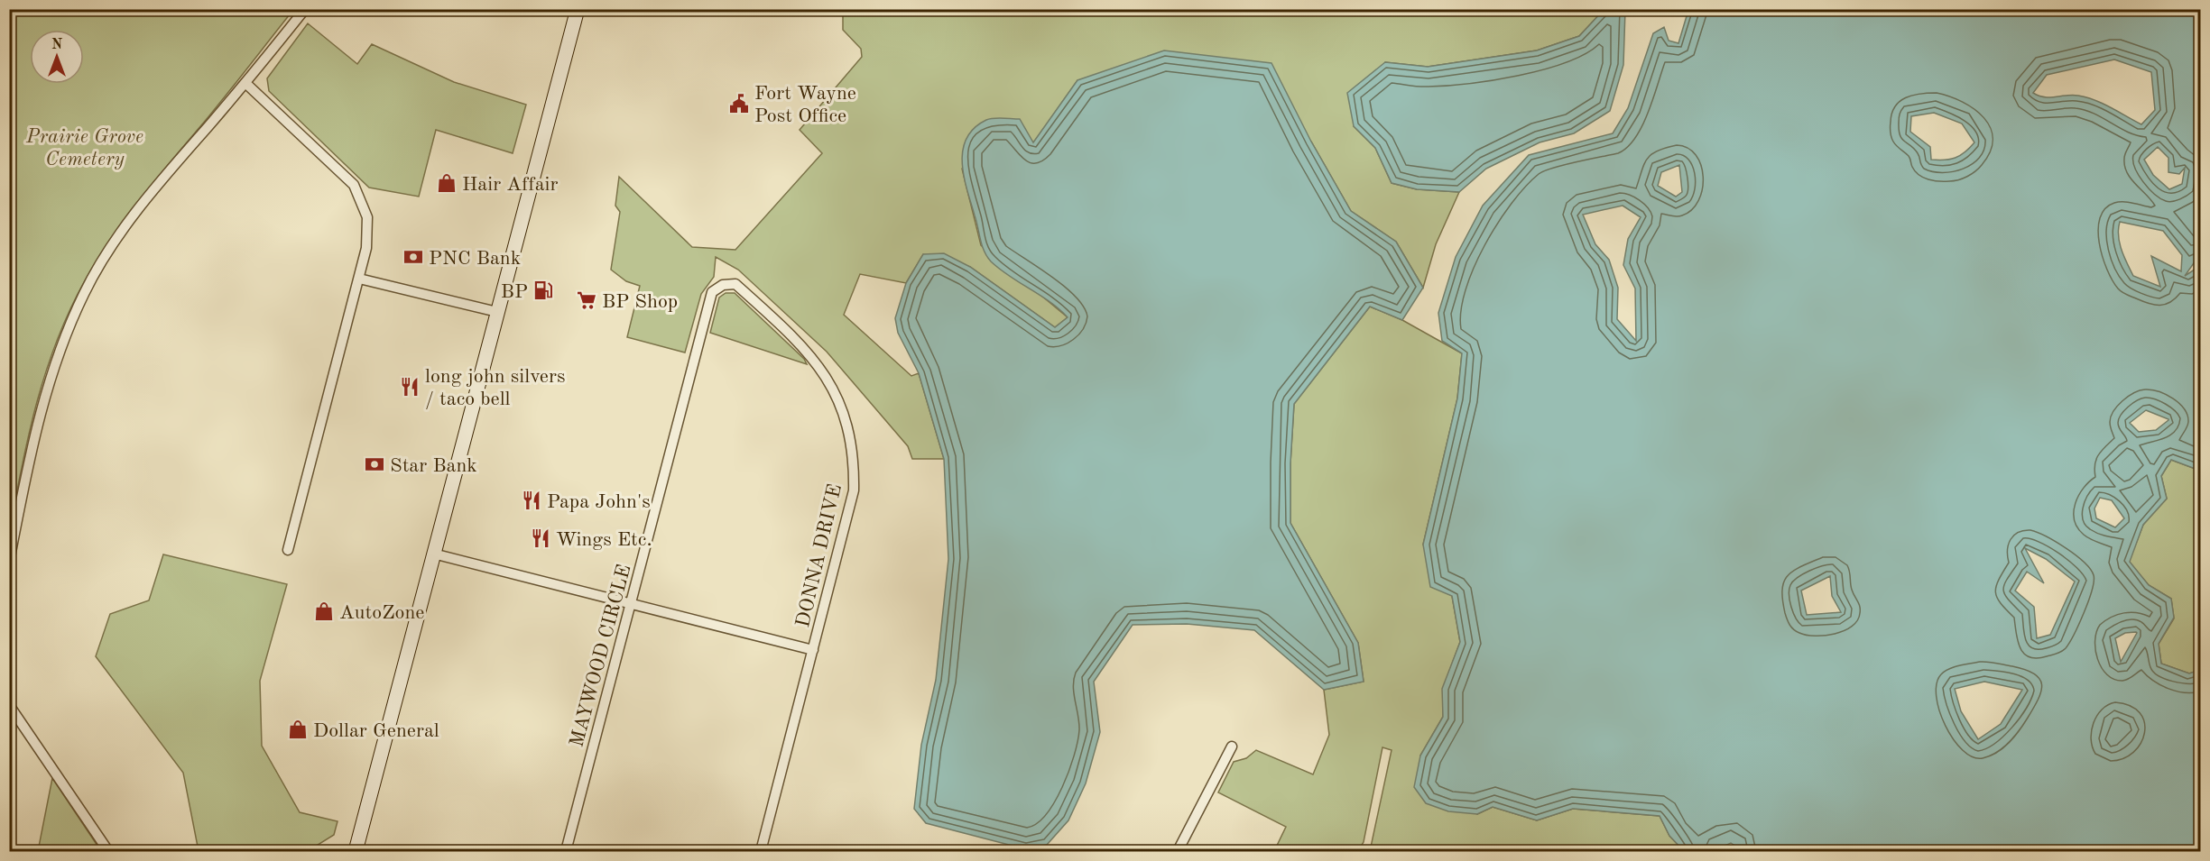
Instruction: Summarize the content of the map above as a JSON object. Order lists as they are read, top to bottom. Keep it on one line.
{"streets":{"street":["DONNA DRIVE","MAYWOOD CIRCLE"]},"crossings":[["DONNA DRIVE","MAYWOOD CIRCLE"]],"parks":["Prairie Grove Cemetery"],"places":{"public building":["Fort Wayne Post Office"],"shop":["Hair Affair","AutoZone","Dollar General"],"bank":["PNC Bank","Star Bank"],"fuel station":["BP"],"supermarket":["BP Shop"],"restaurant":["long john silvers / taco bell","Papa John's","Wings Etc."]},"north":"top"}
